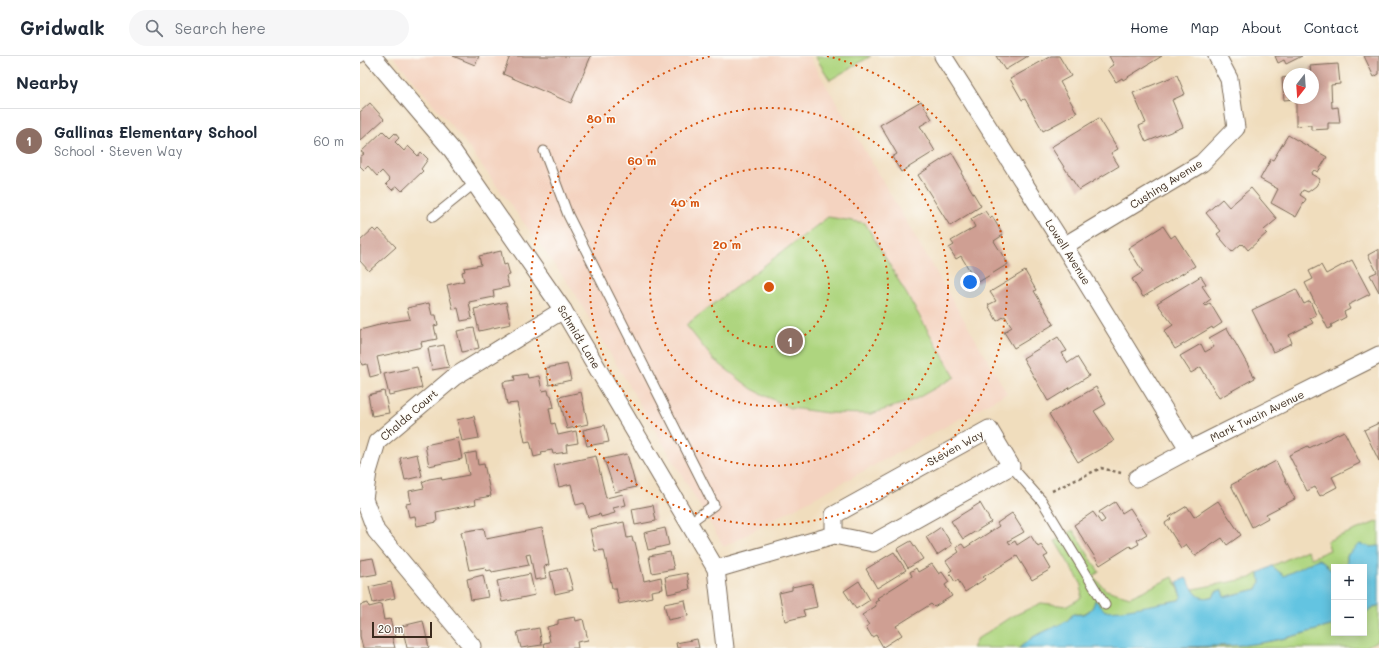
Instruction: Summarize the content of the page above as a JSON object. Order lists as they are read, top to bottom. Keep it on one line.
{"streets":{"street":["Cushing Avenue","Lowell Avenue","Schmidt Lane","Chalda Court","Mark Twain Avenue","Steven Way"]},"crossings":[["Cushing Avenue","Lowell Avenue"],["Lowell Avenue","Mark Twain Avenue"],["Schmidt Lane","Chalda Court"]],"scale_bar":"20 m","north":"bottom","page":{"header":"Gridwalk","search":"Search here","nav":["Home","Map","About","Contact"],"heading":"Nearby","list":[{"mark":"1","name":"Gallinas Elementary School","note":"School · Steven Way","value":"60 m"}],"pins":"1","map_buttons":["+","−"],"scale":"20 m"},"rings":["80 m","60 m","40 m","20 m"]}
